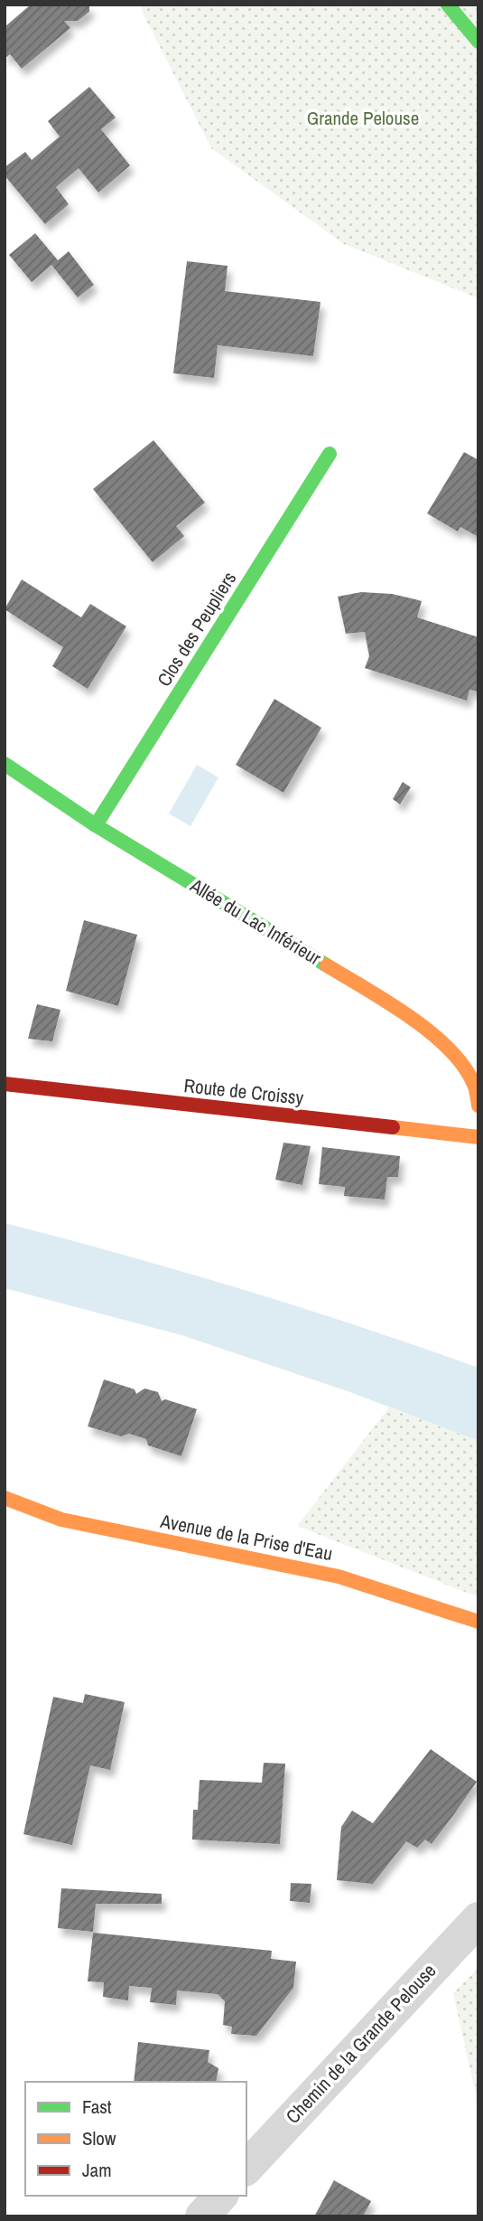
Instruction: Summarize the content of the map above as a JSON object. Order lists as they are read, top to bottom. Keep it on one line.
{"streets":{"street":["Clos des Peupliers","Allée du Lac Inférieur","Route de Croissy","Avenue de la Prise d'Eau","Chemin de la Grande Pelouse"]},"crossings":[["Clos des Peupliers","Allée du Lac Inférieur"],["Allée du Lac Inférieur","Route de Croissy"]],"parks":["Grande Pelouse"],"legend":["Fast","Slow","Jam"]}
